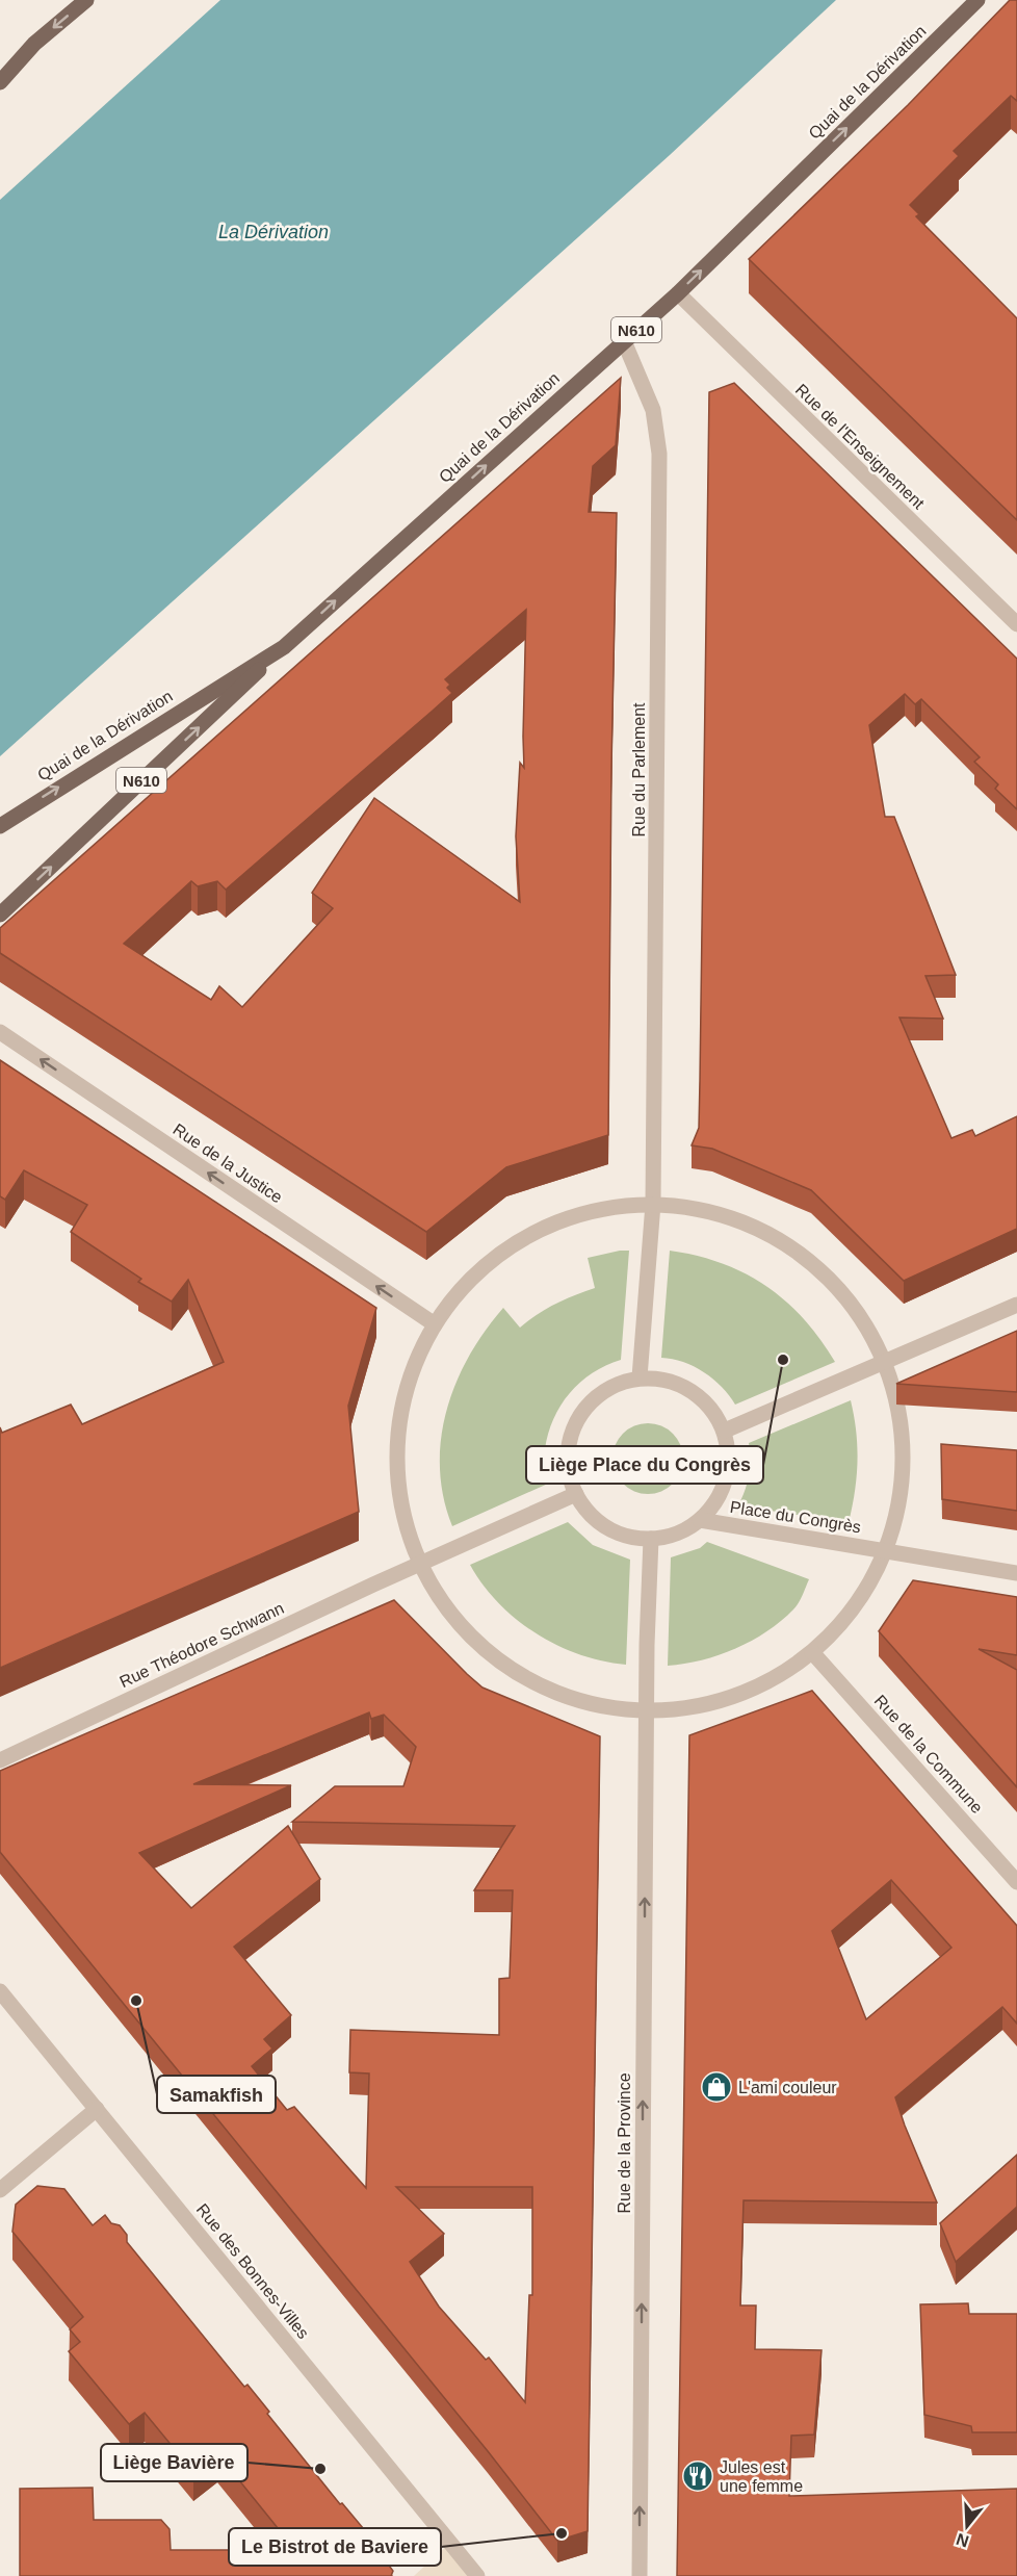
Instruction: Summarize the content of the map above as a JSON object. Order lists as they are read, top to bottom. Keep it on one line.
{"streets":{"main road":["Quai de la Dérivation","N610"],"street":["Rue de l'Enseignement","Rue du Parlement","Rue de la Justice","Place du Congrès","Rue Théodore Schwann","Rue de la Commune","Rue de la Province","Rue des Bonnes-Villes"]},"crossings":[["Quai de la Dérivation","N610"],["Quai de la Dérivation","Rue de l'Enseignement"],["Quai de la Dérivation","Rue du Parlement"]],"one_way":["Quai de la Dérivation","Rue de la Justice","Rue de la Province"],"water":["La Dérivation"],"places":{"other":["Liège Place du Congrès","Samakfish","Liège Bavière","Le Bistrot de Baviere"],"shop":["L'ami couleur"],"restaurant":["Jules est une femme"]},"north":"bottom"}
